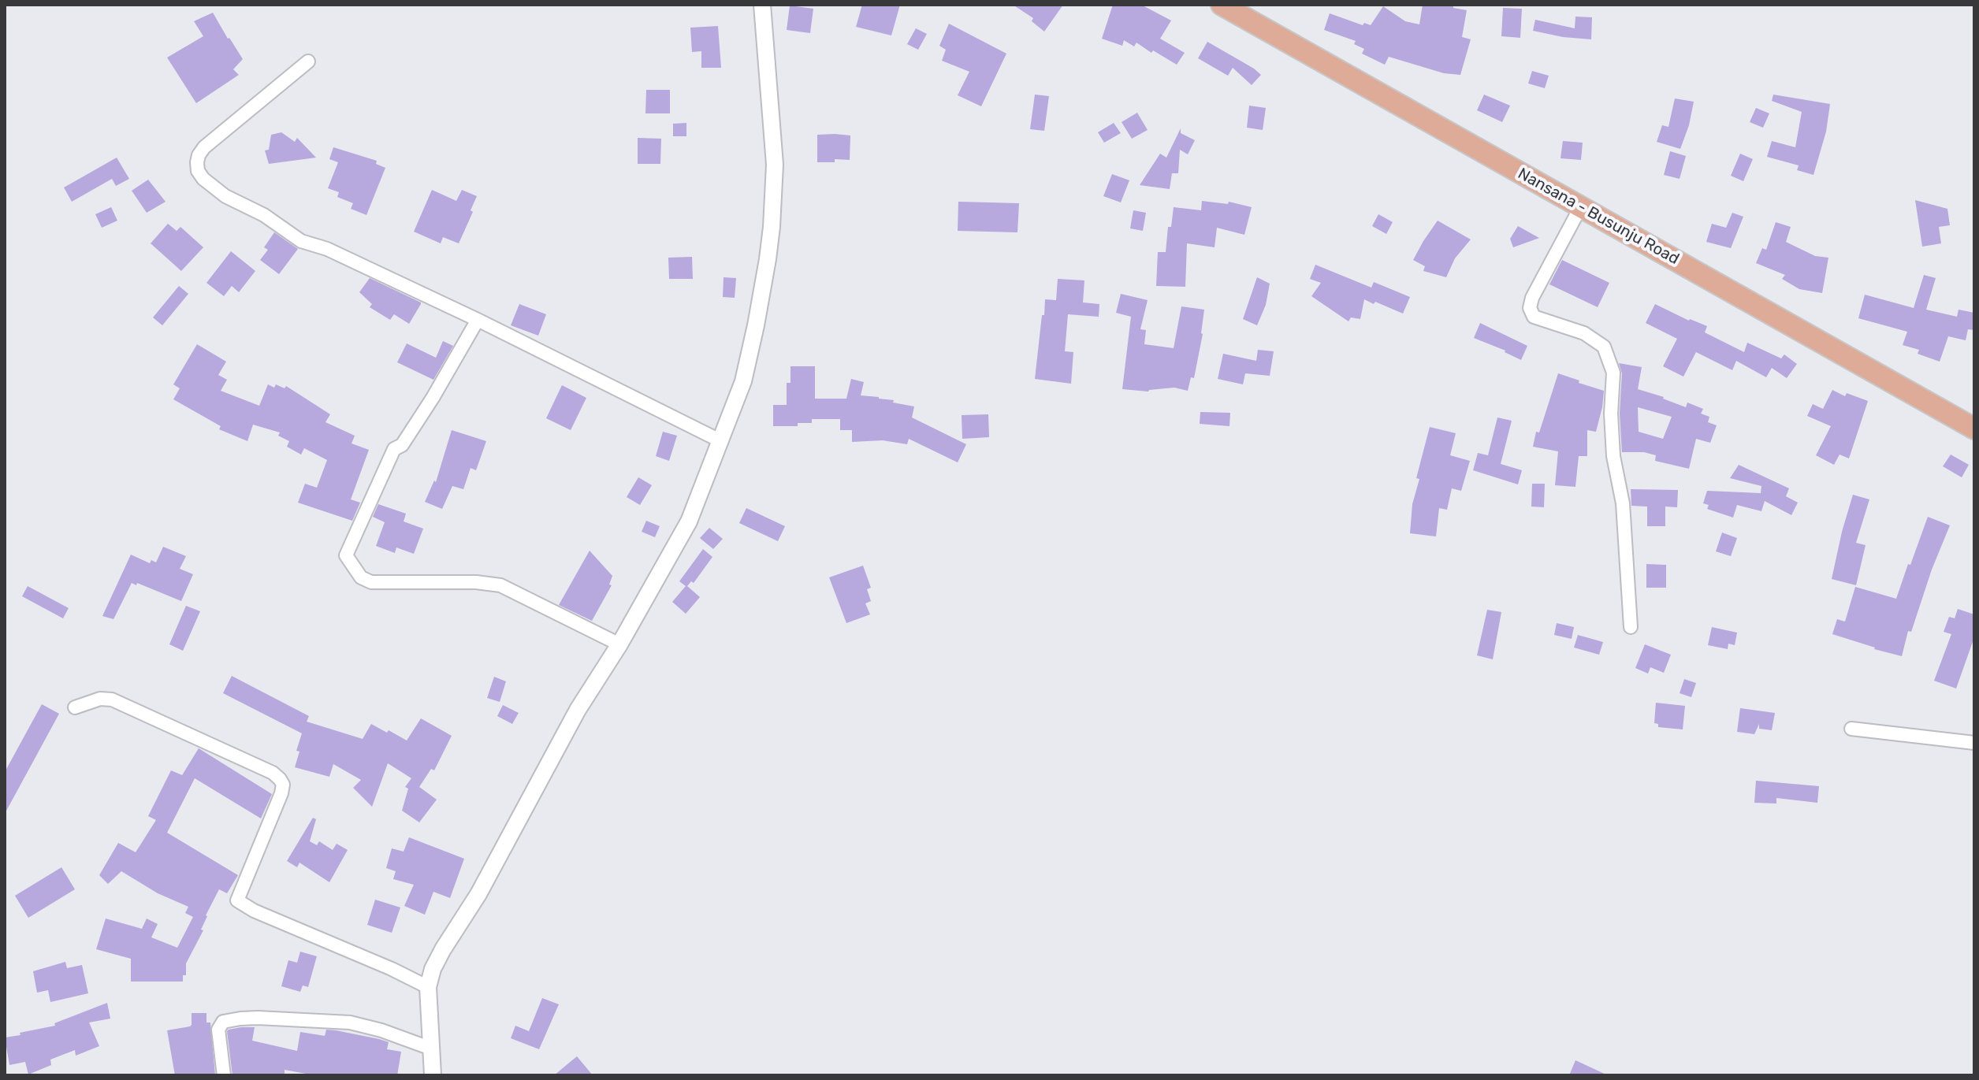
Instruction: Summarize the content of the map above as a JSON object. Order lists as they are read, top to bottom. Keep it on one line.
{"streets":{"main road":["Nansana - Busunju Road"]}}
